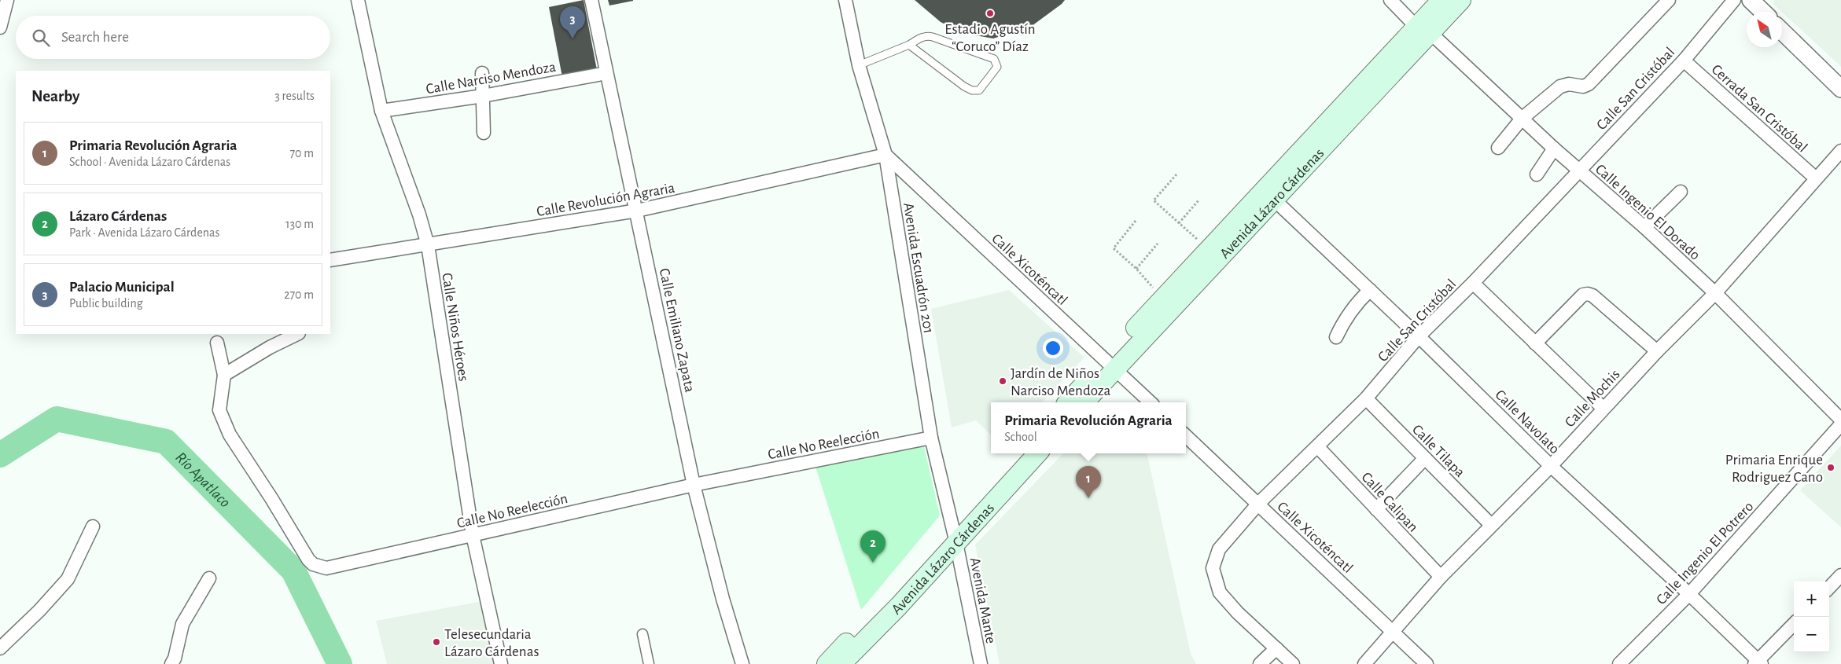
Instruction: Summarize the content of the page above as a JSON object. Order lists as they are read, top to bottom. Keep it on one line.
{"streets":{"main road":["Avenida Lázaro Cárdenas"],"street":["Calle Narciso Mendoza","Calle San Cristóbal","Cerrada San Cristóbal","Calle Revolución Agraria","Calle Ingenio El Dorado","Avenida Escuadrón 201","Calle Xicoténcatl","Calle Niños Héroes","Calle Emiliano Zapata","Calle Mochis","Calle Navolato","Calle No Reelección","Calle Tilapa","Calle Calipan","Calle Ingenio El Potrero","Avenida Mante"]},"crossings":[["Calle Narciso Mendoza","Calle Niños Héroes"],["Calle Narciso Mendoza","Calle Emiliano Zapata"],["Calle San Cristóbal","Cerrada San Cristóbal"],["Calle San Cristóbal","Calle Ingenio El Dorado"],["Calle San Cristóbal","Calle Xicoténcatl"],["Calle San Cristóbal","Calle Navolato"],["Calle San Cristóbal","Calle Tilapa"],["Calle San Cristóbal","Calle Calipan"],["Cerrada San Cristóbal","Calle Mochis"],["Calle Revolución Agraria","Avenida Escuadrón 201"],["Calle Revolución Agraria","Calle Xicoténcatl"],["Calle Revolución Agraria","Calle Niños Héroes"],["Calle Revolución Agraria","Calle Emiliano Zapata"],["Avenida Lázaro Cárdenas","Calle Ingenio El Dorado"],["Avenida Lázaro Cárdenas","Avenida Escuadrón 201"],["Avenida Lázaro Cárdenas","Calle Xicoténcatl"],["Avenida Lázaro Cárdenas","Calle Navolato"],["Avenida Lázaro Cárdenas","Avenida Mante"],["Calle Ingenio El Dorado","Calle Mochis"],["Avenida Escuadrón 201","Calle Xicoténcatl"],["Avenida Escuadrón 201","Calle No Reelección"],["Avenida Escuadrón 201","Avenida Mante"],["Calle Xicoténcatl","Calle Mochis"],["Calle Niños Héroes","Calle No Reelección"],["Calle Emiliano Zapata","Calle No Reelección"],["Calle Mochis","Calle Navolato"],["Calle Mochis","Calle Tilapa"],["Calle Mochis","Calle Calipan"],["Calle Navolato","Calle Ingenio El Potrero"]],"water":["Río Apatlaco"],"places":["Estadio Agustín “Coruco” Díaz","Jardín de Niños Narciso Mendoza","Primaria Enrique Rodriguez Cano","Telesecundaria Lázaro Cárdenas"],"north":"top left","page":{"pins":["3","1","2"],"search":"Search here","heading":["Nearby","3 results"],"list":[{"mark":"1","name":"Primaria Revolución Agraria","note":"School · Avenida Lázaro Cárdenas","value":"70 m"},{"mark":"2","name":"Lázaro Cárdenas","note":"Park · Avenida Lázaro Cárdenas","value":"130 m"},{"mark":"3","name":"Palacio Municipal","note":"Public building","value":"270 m"}],"popup":["Primaria Revolución Agraria","School"],"map_buttons":["+","−"]}}
